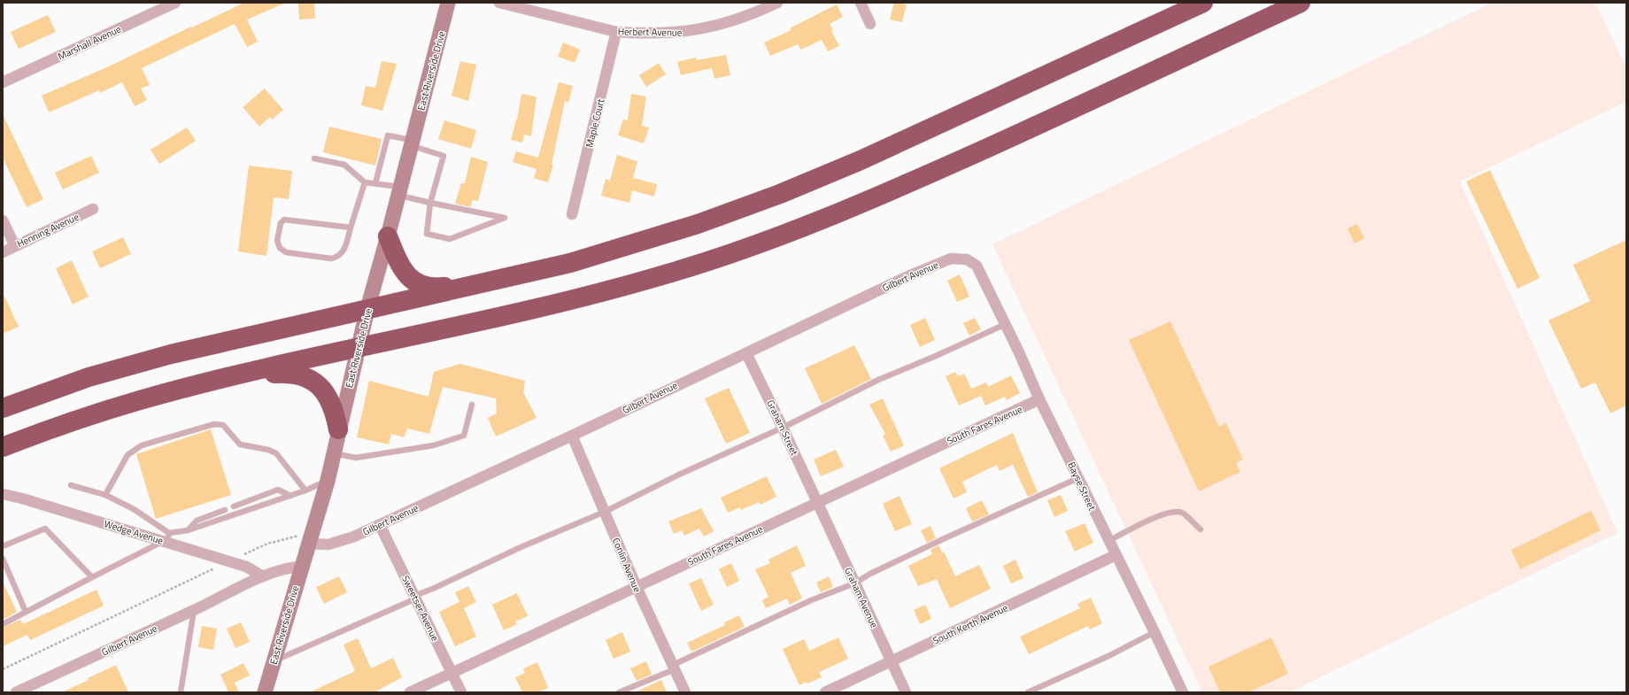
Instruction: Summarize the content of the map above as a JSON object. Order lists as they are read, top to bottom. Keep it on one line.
{"streets":{"street":["Herbert Avenue","Marshall Avenue","East Riverside Drive","Maple Court","Henning Avenue","Gilbert Avenue","South Fares Avenue","Graham Street","Bayse Street","Wedge Avenue","Conlin Avenue","Graham Avenue","Sweetser Avenue","South Kerth Avenue"]},"crossings":[["Herbert Avenue","Maple Court"],["East Riverside Drive","Gilbert Avenue"],["Gilbert Avenue","Graham Street"],["Gilbert Avenue","Bayse Street"],["Gilbert Avenue","Wedge Avenue"],["Gilbert Avenue","Conlin Avenue"],["Gilbert Avenue","Sweetser Avenue"],["South Fares Avenue","Graham Street"],["South Fares Avenue","Bayse Street"],["South Fares Avenue","Conlin Avenue"],["South Fares Avenue","Graham Avenue"],["South Fares Avenue","Sweetser Avenue"],["Graham Street","Graham Avenue"],["Bayse Street","South Kerth Avenue"],["Graham Avenue","South Kerth Avenue"]]}
